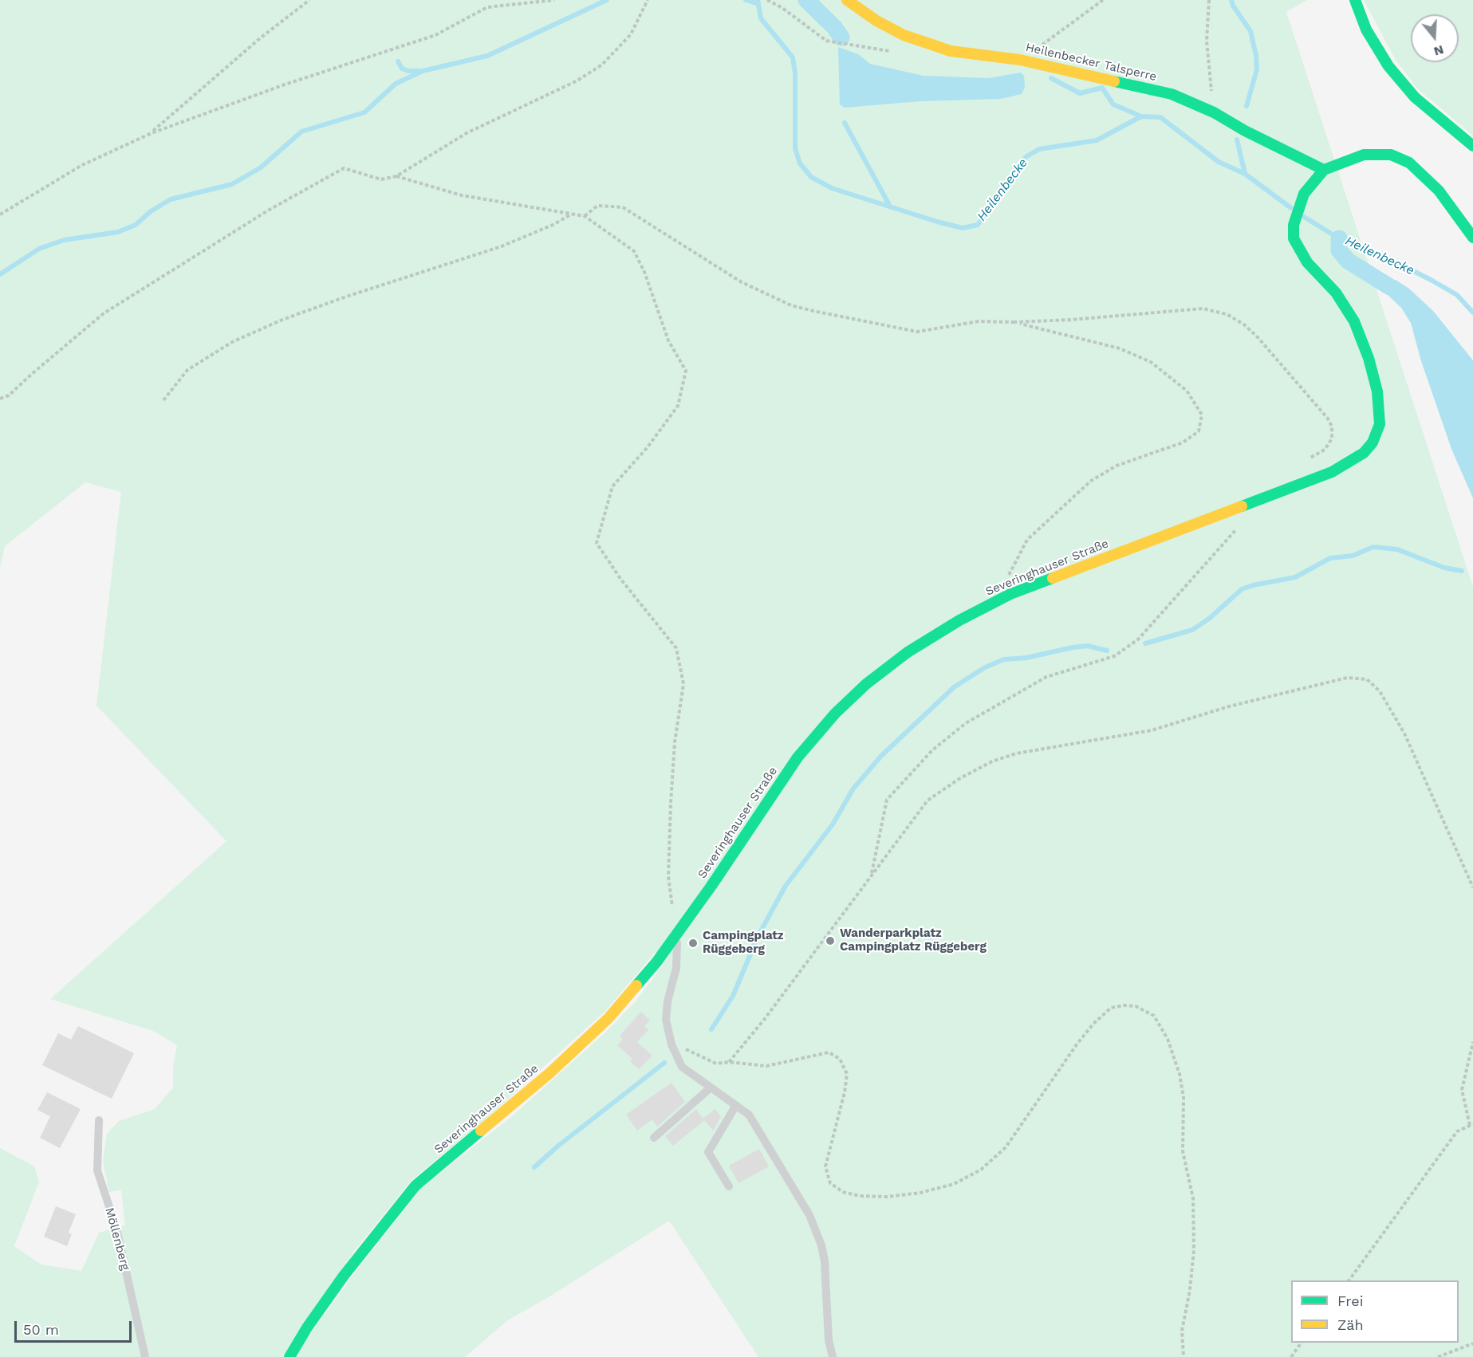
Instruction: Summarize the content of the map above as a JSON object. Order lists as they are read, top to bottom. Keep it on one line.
{"streets":{"street":["Heilenbecker Talsperre","Severinghauser Straße"],"lane":["Möllenberg"]},"crossings":[["Heilenbecker Talsperre","Severinghauser Straße"]],"water":["Heilenbecke"],"places":["Wanderparkplatz Campingplatz Rüggeberg","Campingplatz Rüggeberg"],"legend":["Frei","Zäh"],"scale_bar":"50 m","north":"bottom"}
